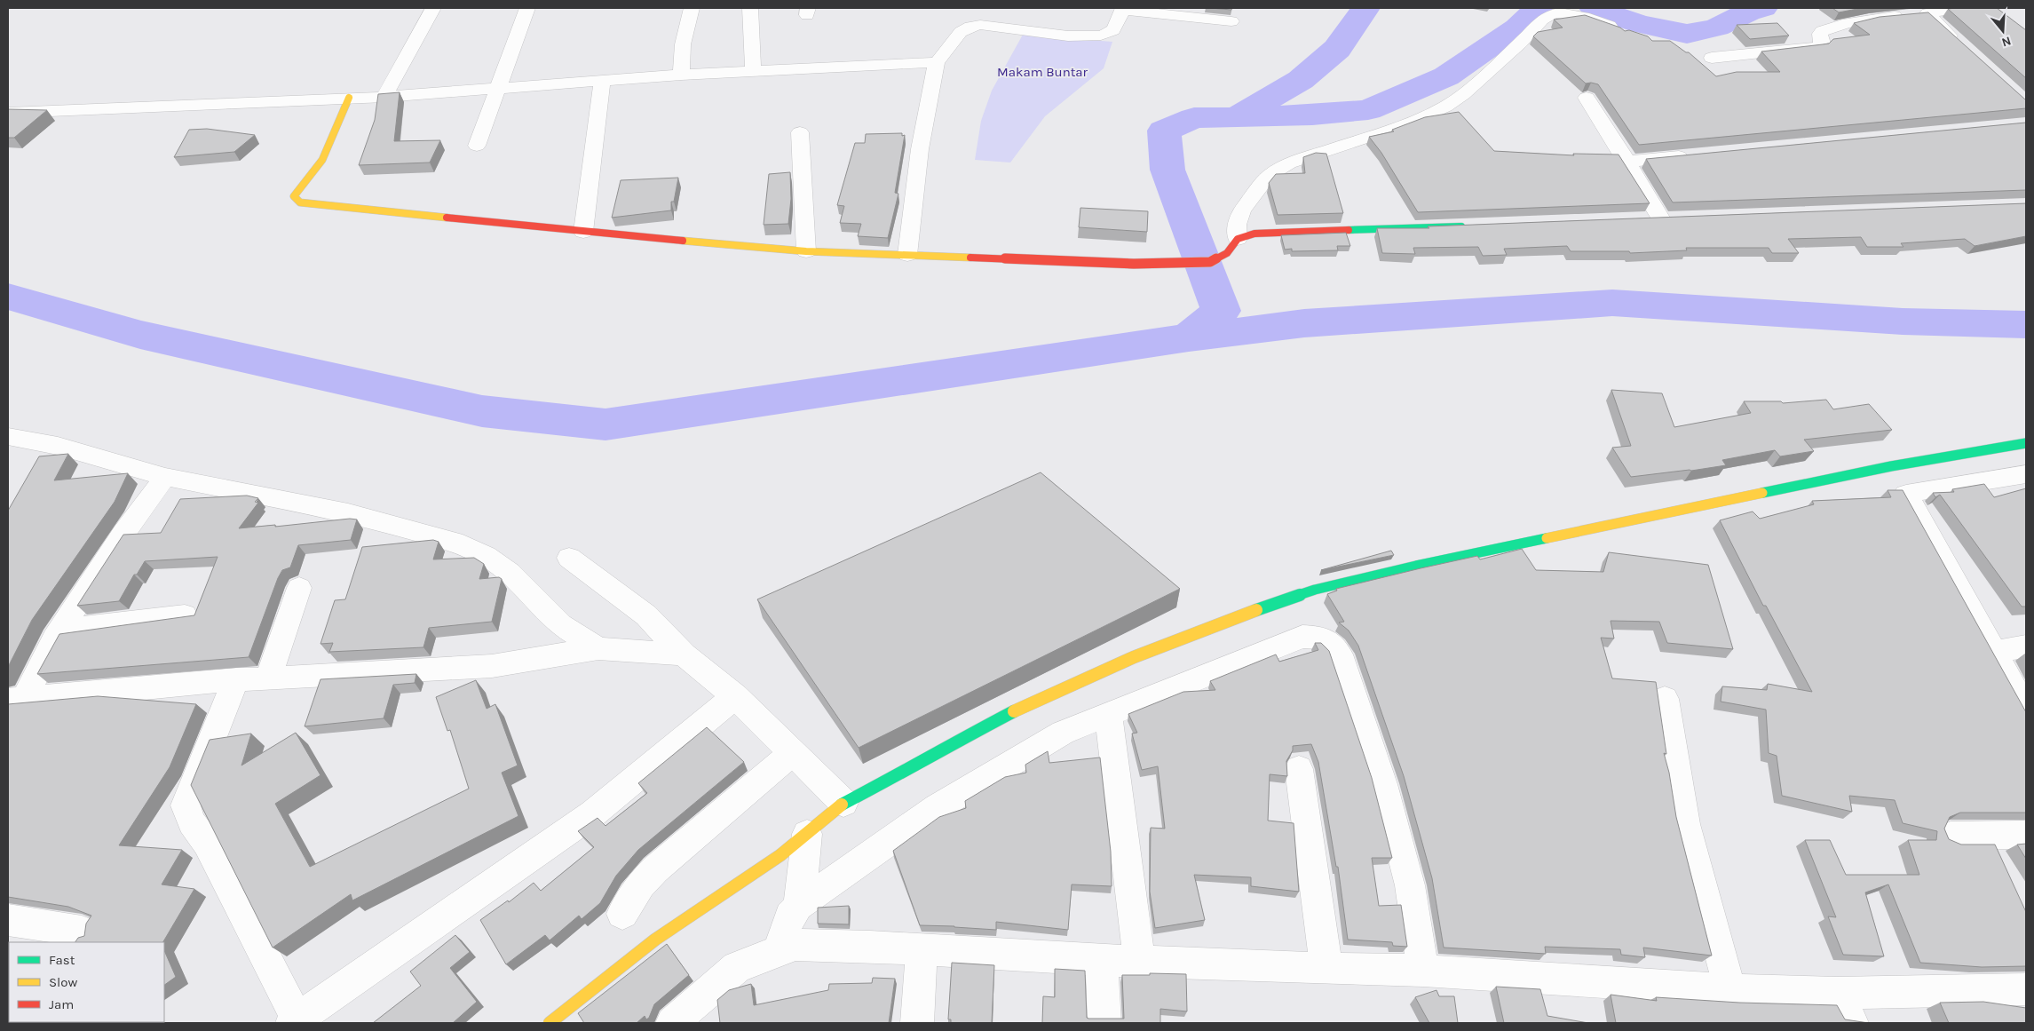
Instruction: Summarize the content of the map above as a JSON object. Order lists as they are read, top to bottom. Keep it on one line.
{"parks":["Makam Buntar"],"legend":["Fast","Slow","Jam"],"north":"bottom"}
